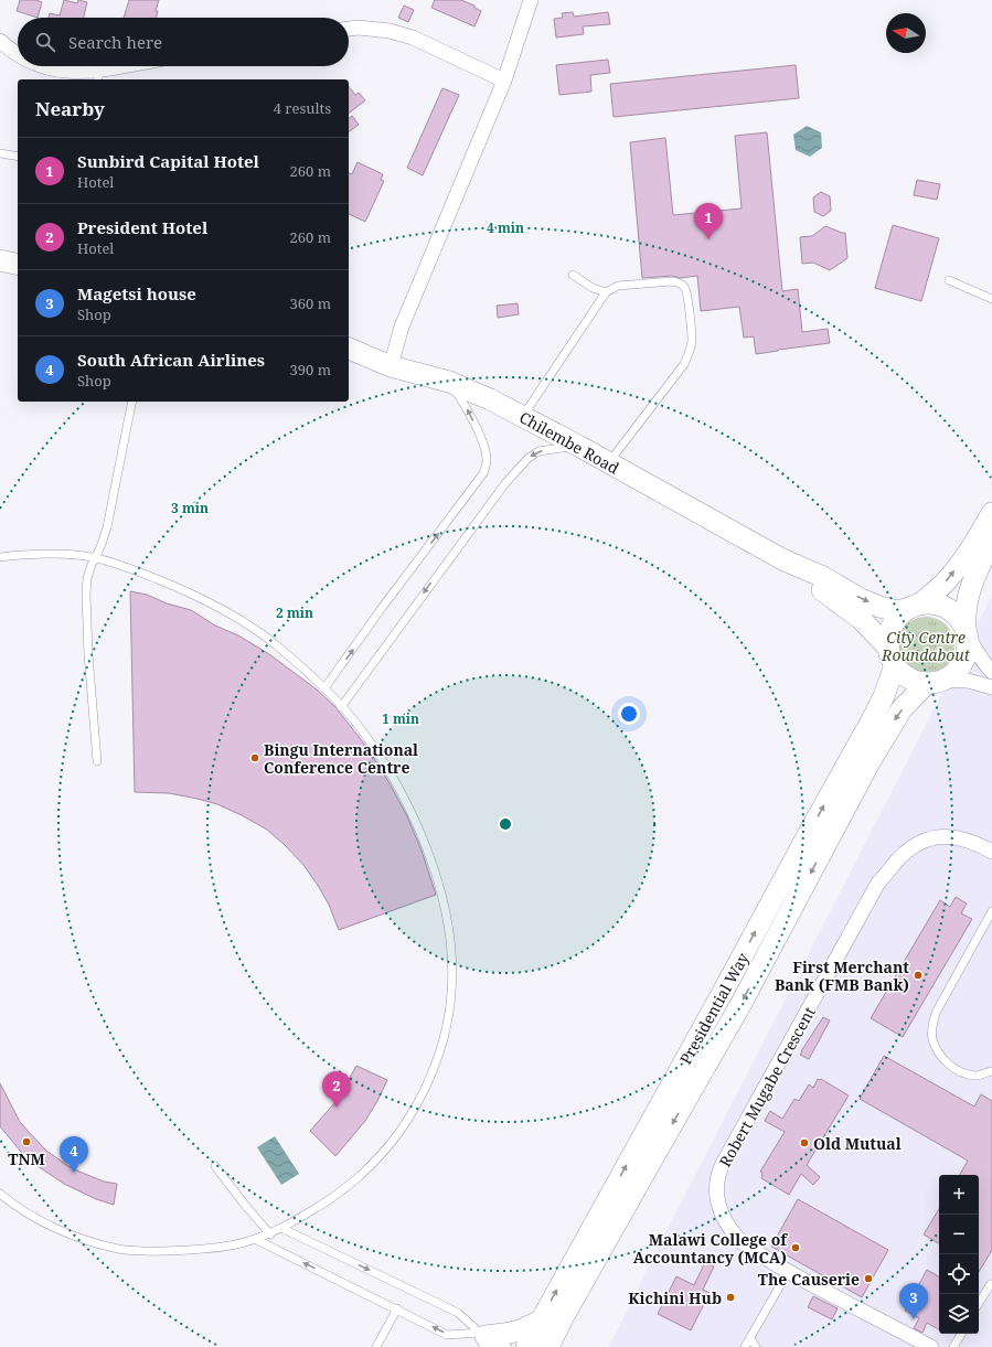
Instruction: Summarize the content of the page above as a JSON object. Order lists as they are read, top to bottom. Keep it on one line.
{"streets":{"main road":["Chilembe Road","Presidential Way"],"street":["Robert Mugabe Crescent"]},"parks":["City Centre Roundabout"],"places":["Bingu International Conference Centre","First Merchant Bank (FMB Bank)","TNM","Old Mutual","Malawi College of Accountancy (MCA)","The Causerie","Kichini Hub"],"north":"left","page":{"search":"Search here","heading":["Nearby","4 results"],"list":[{"mark":"1","name":"Sunbird Capital Hotel","note":"Hotel","value":"260 m"},{"mark":"2","name":"President Hotel","note":"Hotel","value":"260 m"},{"mark":"3","name":"Magetsi house","note":"Shop","value":"360 m"},{"mark":"4","name":"South African Airlines","note":"Shop","value":"390 m"}],"pins":["1","2","4","3"],"map_buttons":["+","−"]},"rings":["4 min","3 min","2 min","1 min"]}
